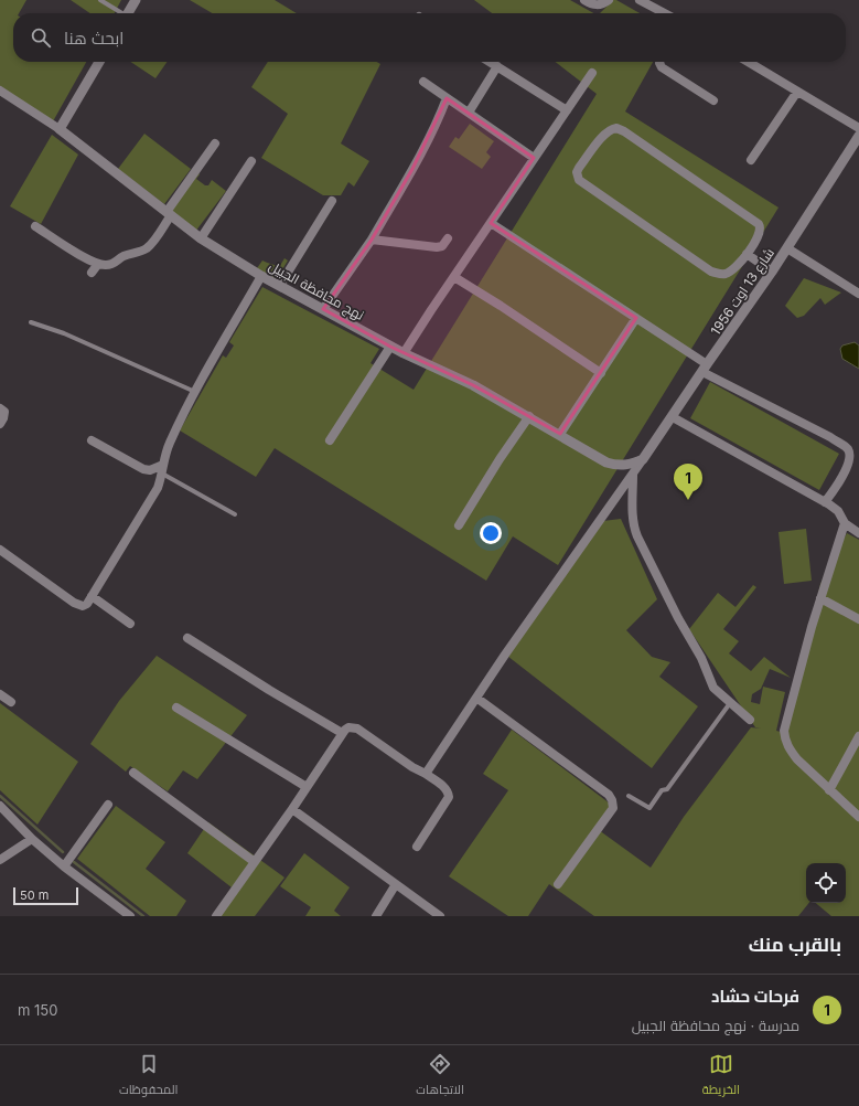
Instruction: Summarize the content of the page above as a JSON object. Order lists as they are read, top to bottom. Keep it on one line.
{"streets":{"street":["نهج محافظة الجبيل","شارع 13 اوت 1956"]},"crossings":[["نهج محافظة الجبيل","شارع 13 اوت 1956"]],"scale_bar":"50 m","page":{"search":"ابحث هنا","pins":"1","scale":"50 m","heading":"بالقرب منك","list":[{"mark":"1","name":"فرحات حشاد","note":"مدرسة · نهج محافظة الجبيل","value":"150 m"}],"nav":["الخريطة","الاتجاهات","المحفوظات"]}}
